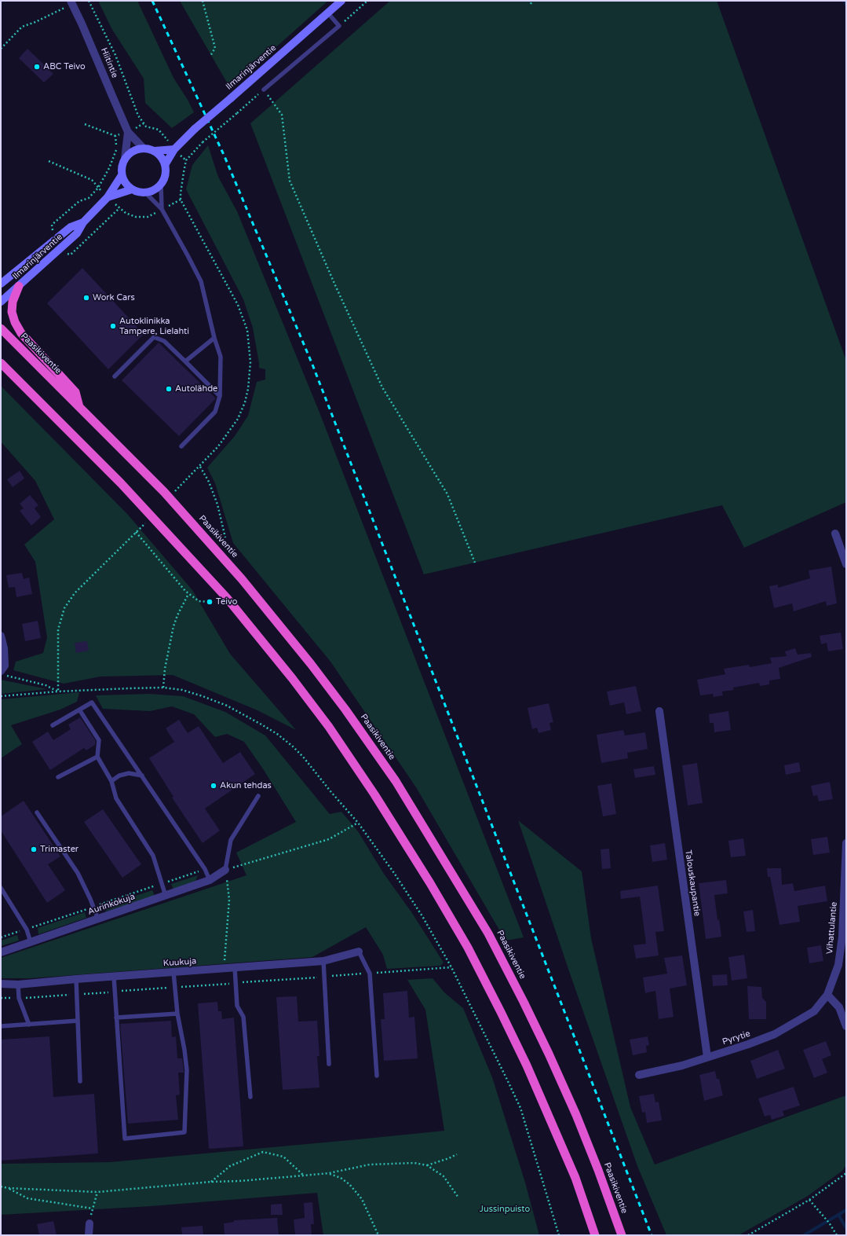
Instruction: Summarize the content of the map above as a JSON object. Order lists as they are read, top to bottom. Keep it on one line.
{"streets":{"highway":["Paasikiventie"],"main road":["Ilmarinjärventie"],"street":["Hiitintie","Talouskaupantie","Aurinkokuja","Vihattulantie","Kuukuja","Pyrytie"]},"crossings":[["Hiitintie","Ilmarinjärventie"],["Talouskaupantie","Pyrytie"],["Vihattulantie","Pyrytie"]],"parks":["Jussinpuisto"],"places":["ABC Teivo","Work Cars","Autoklinikka Tampere, Lielahti","Autolähde","Teivo","Akun tehdas","Trimaster"]}
